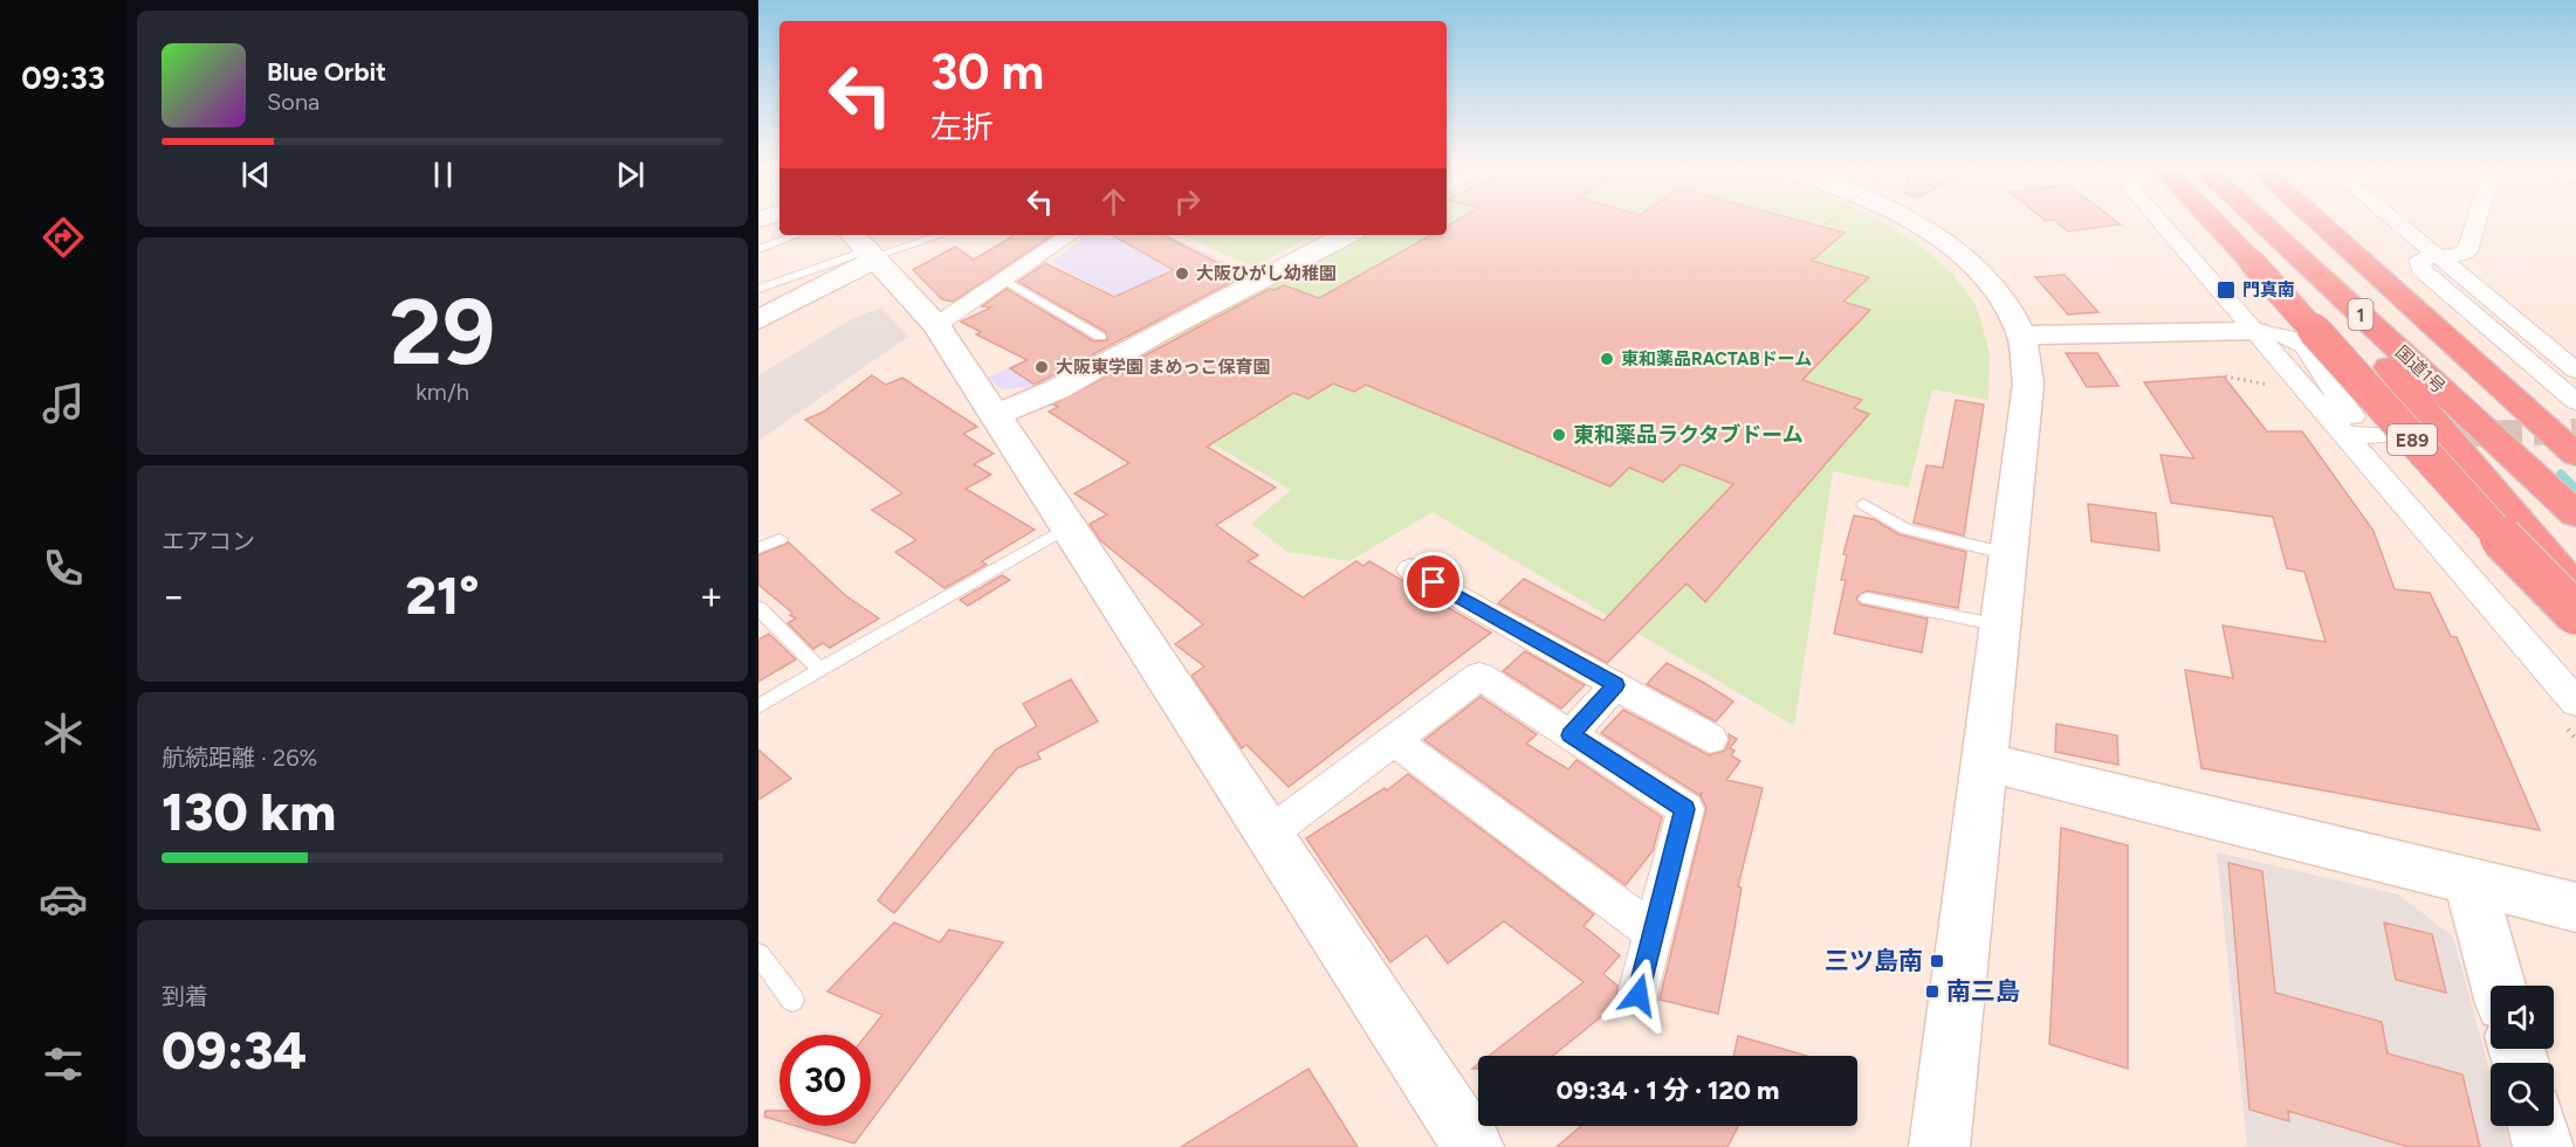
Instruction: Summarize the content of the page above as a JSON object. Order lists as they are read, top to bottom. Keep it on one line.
{"streets":{"highway":["1","国道1号","E89"]},"places":{"other":["大阪ひがし幼稚園","東和薬品RACTABドーム","大阪東学園 まめっこ保育園","東和薬品ラクタブドーム"],"transit":["門真南","三ツ島南","南三島"]},"page":{"tabs":"09:33","turn":["30 m","左折"],"song":["Blue Orbit","Sona"],"tile":[["29","km/h"],"エアコン",["航続距離 · 26%","130 km"],["到着","09:34"]],"heat":["−","21°","+"],"limit":"30","trip":"09:34 · 1 分 · 120 m"}}
